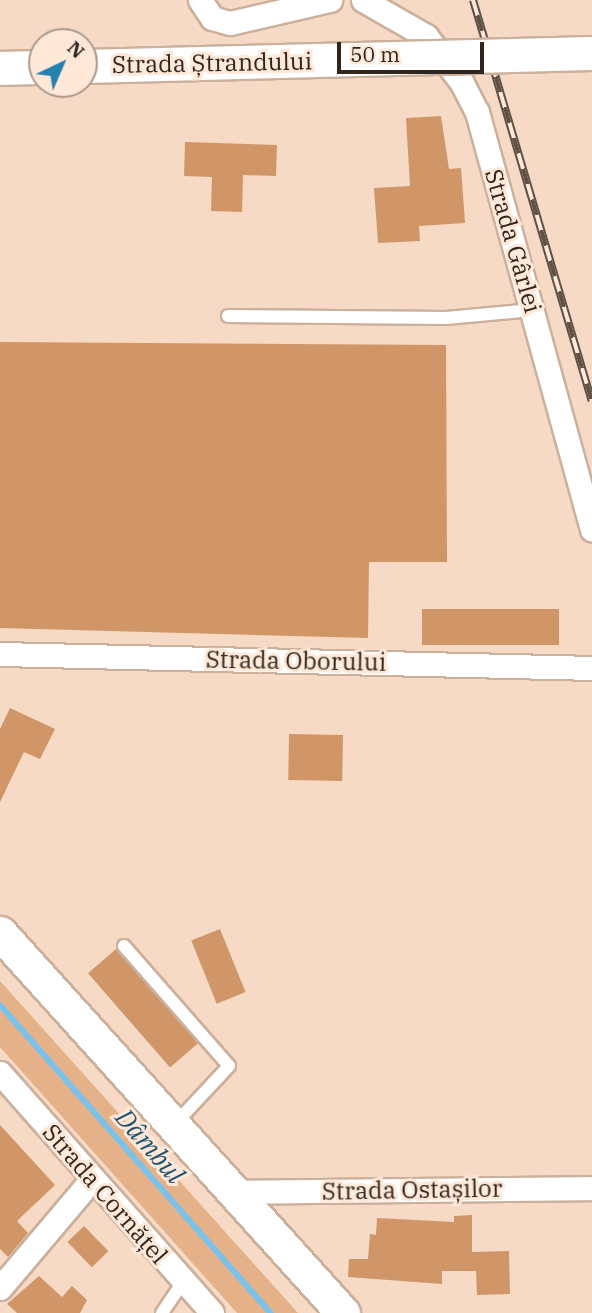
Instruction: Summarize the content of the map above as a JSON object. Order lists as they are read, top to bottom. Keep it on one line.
{"streets":{"main road":["Strada Ștrandului"],"street":["Strada Gârlei","Strada Oborului","Strada Ostașilor","Strada Cornățel"]},"water":["Dâmbul"],"scale_bar":"50 m","north":"top right"}
